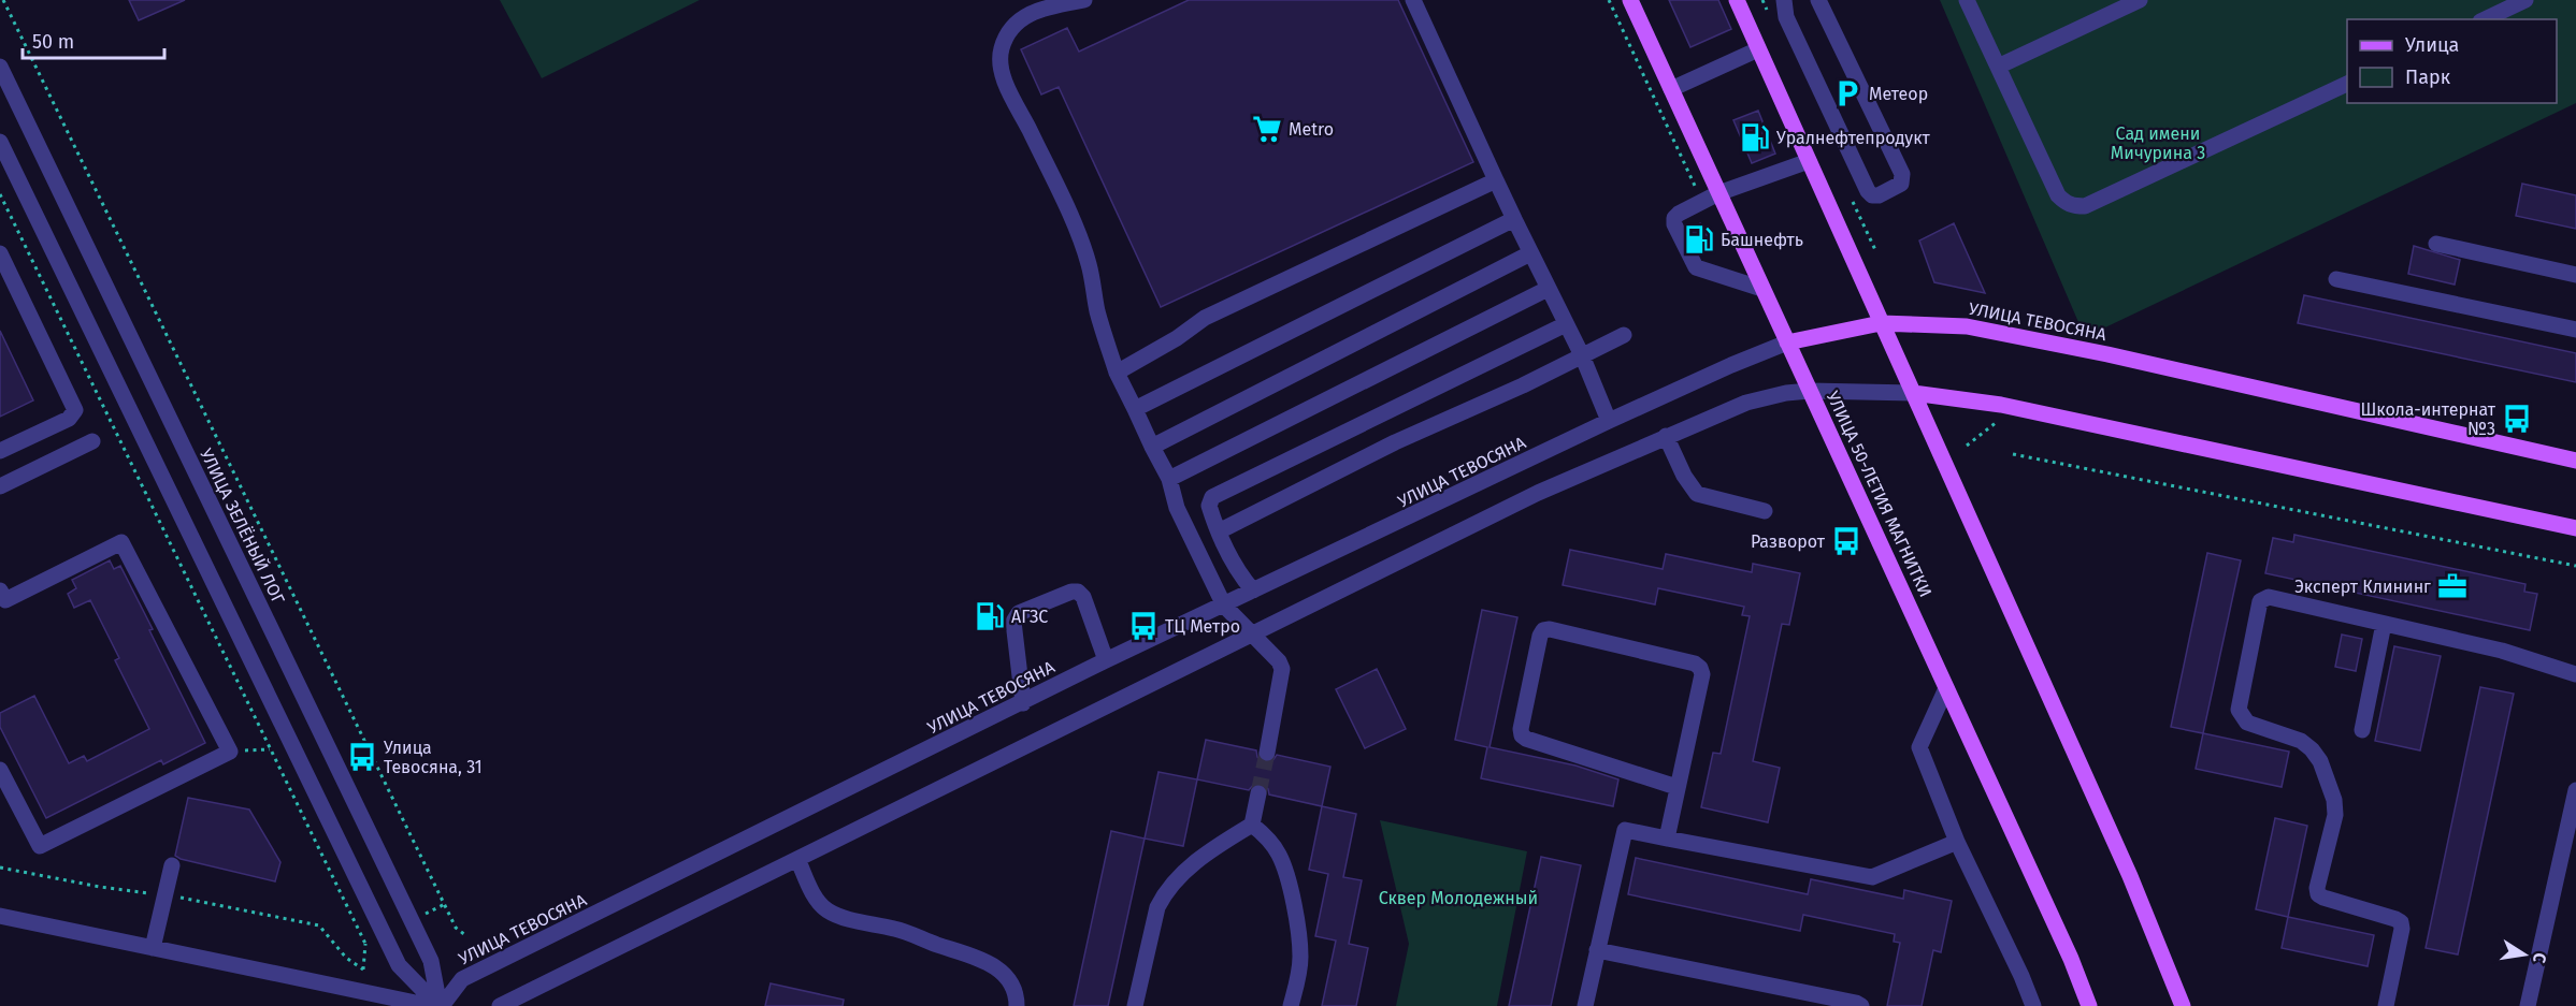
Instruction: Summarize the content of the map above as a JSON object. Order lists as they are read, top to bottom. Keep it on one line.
{"streets":{"main road":["УЛИЦА ТЕВОСЯНА","УЛИЦА 50-ЛЕТИЯ МАГНИТКИ"],"street":["УЛИЦА ЗЕЛЁНЫЙ ЛОГ"]},"crossings":[["УЛИЦА ТЕВОСЯНА","УЛИЦА 50-ЛЕТИЯ МАГНИТКИ"],["УЛИЦА ТЕВОСЯНА","УЛИЦА ЗЕЛЁНЫЙ ЛОГ"]],"parks":["Сад имени Мичурина 3","Сквер Молодежный"],"places":{"parking":["Метеор"],"supermarket":["Metro"],"fuel station":["Уралнефтепродукт","Башнефть","АГЗС"],"bus stop":["Школа-интернат №3","Разворот","ТЦ Метро","Улица Тевосяна, 31"],"office":["Эксперт Клининг"]},"legend":["Улица","Парк"],"scale_bar":"50 m","north":"right"}
